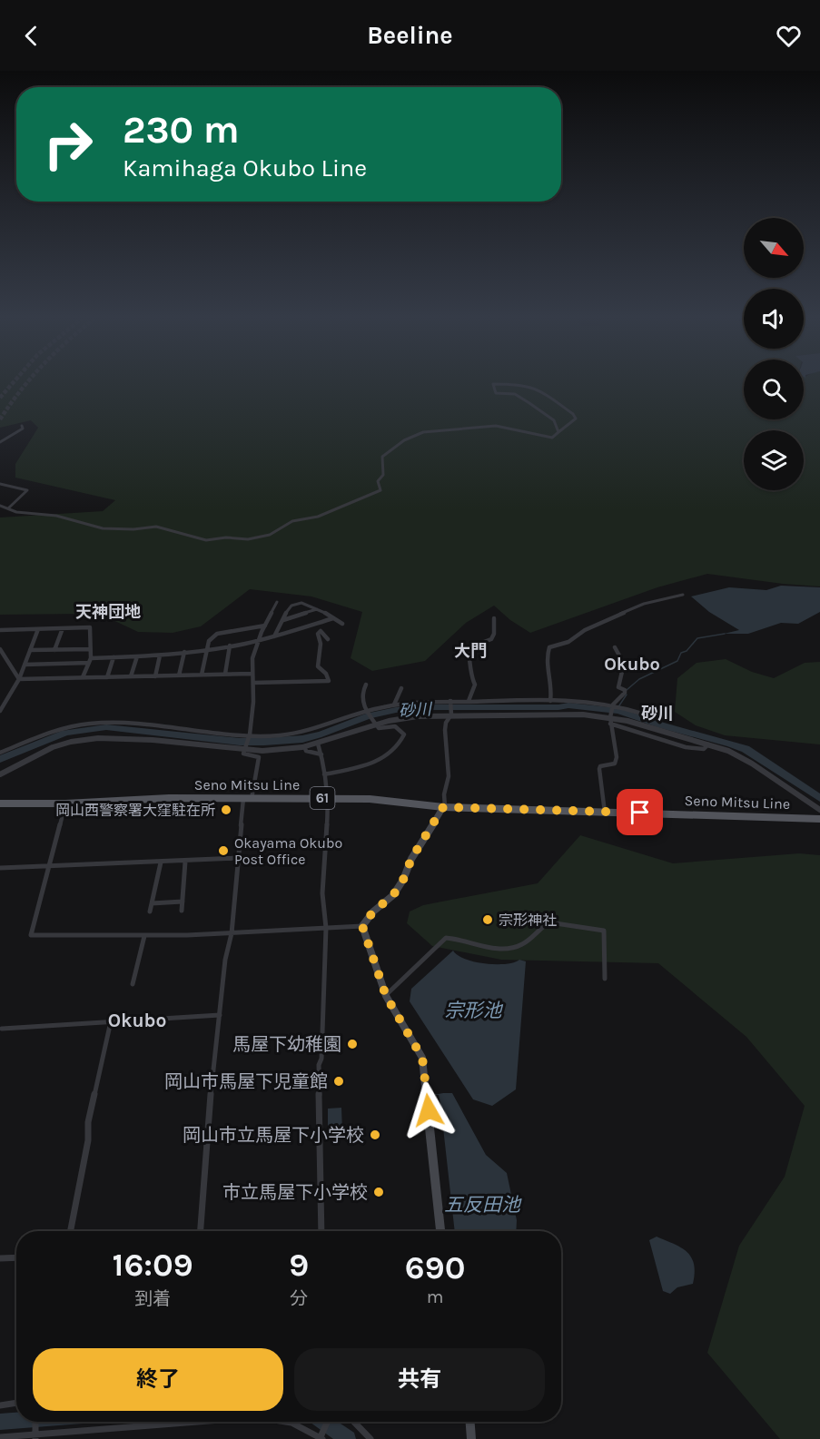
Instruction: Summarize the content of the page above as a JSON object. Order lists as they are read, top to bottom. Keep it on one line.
{"streets":{"main road":["Seno Mitsu Line","61"]},"districts":["天神団地","大門","Okubo","砂川","Okubo"],"water":["砂川","宗形池","五反田池"],"places":["岡山西警察署大窪駐在所","Okayama Okubo Post Office","宗形神社","馬屋下幼稚園","岡山市馬屋下児童館","岡山市立馬屋下小学校","市立馬屋下小学校"],"north":"bottom right","page":{"header":"Beeline","turn":["230 m","Kamihaga Okubo Line"],"eta":["16:09","到着","9","分","690","m"],"buttons":["終了","共有"]}}
